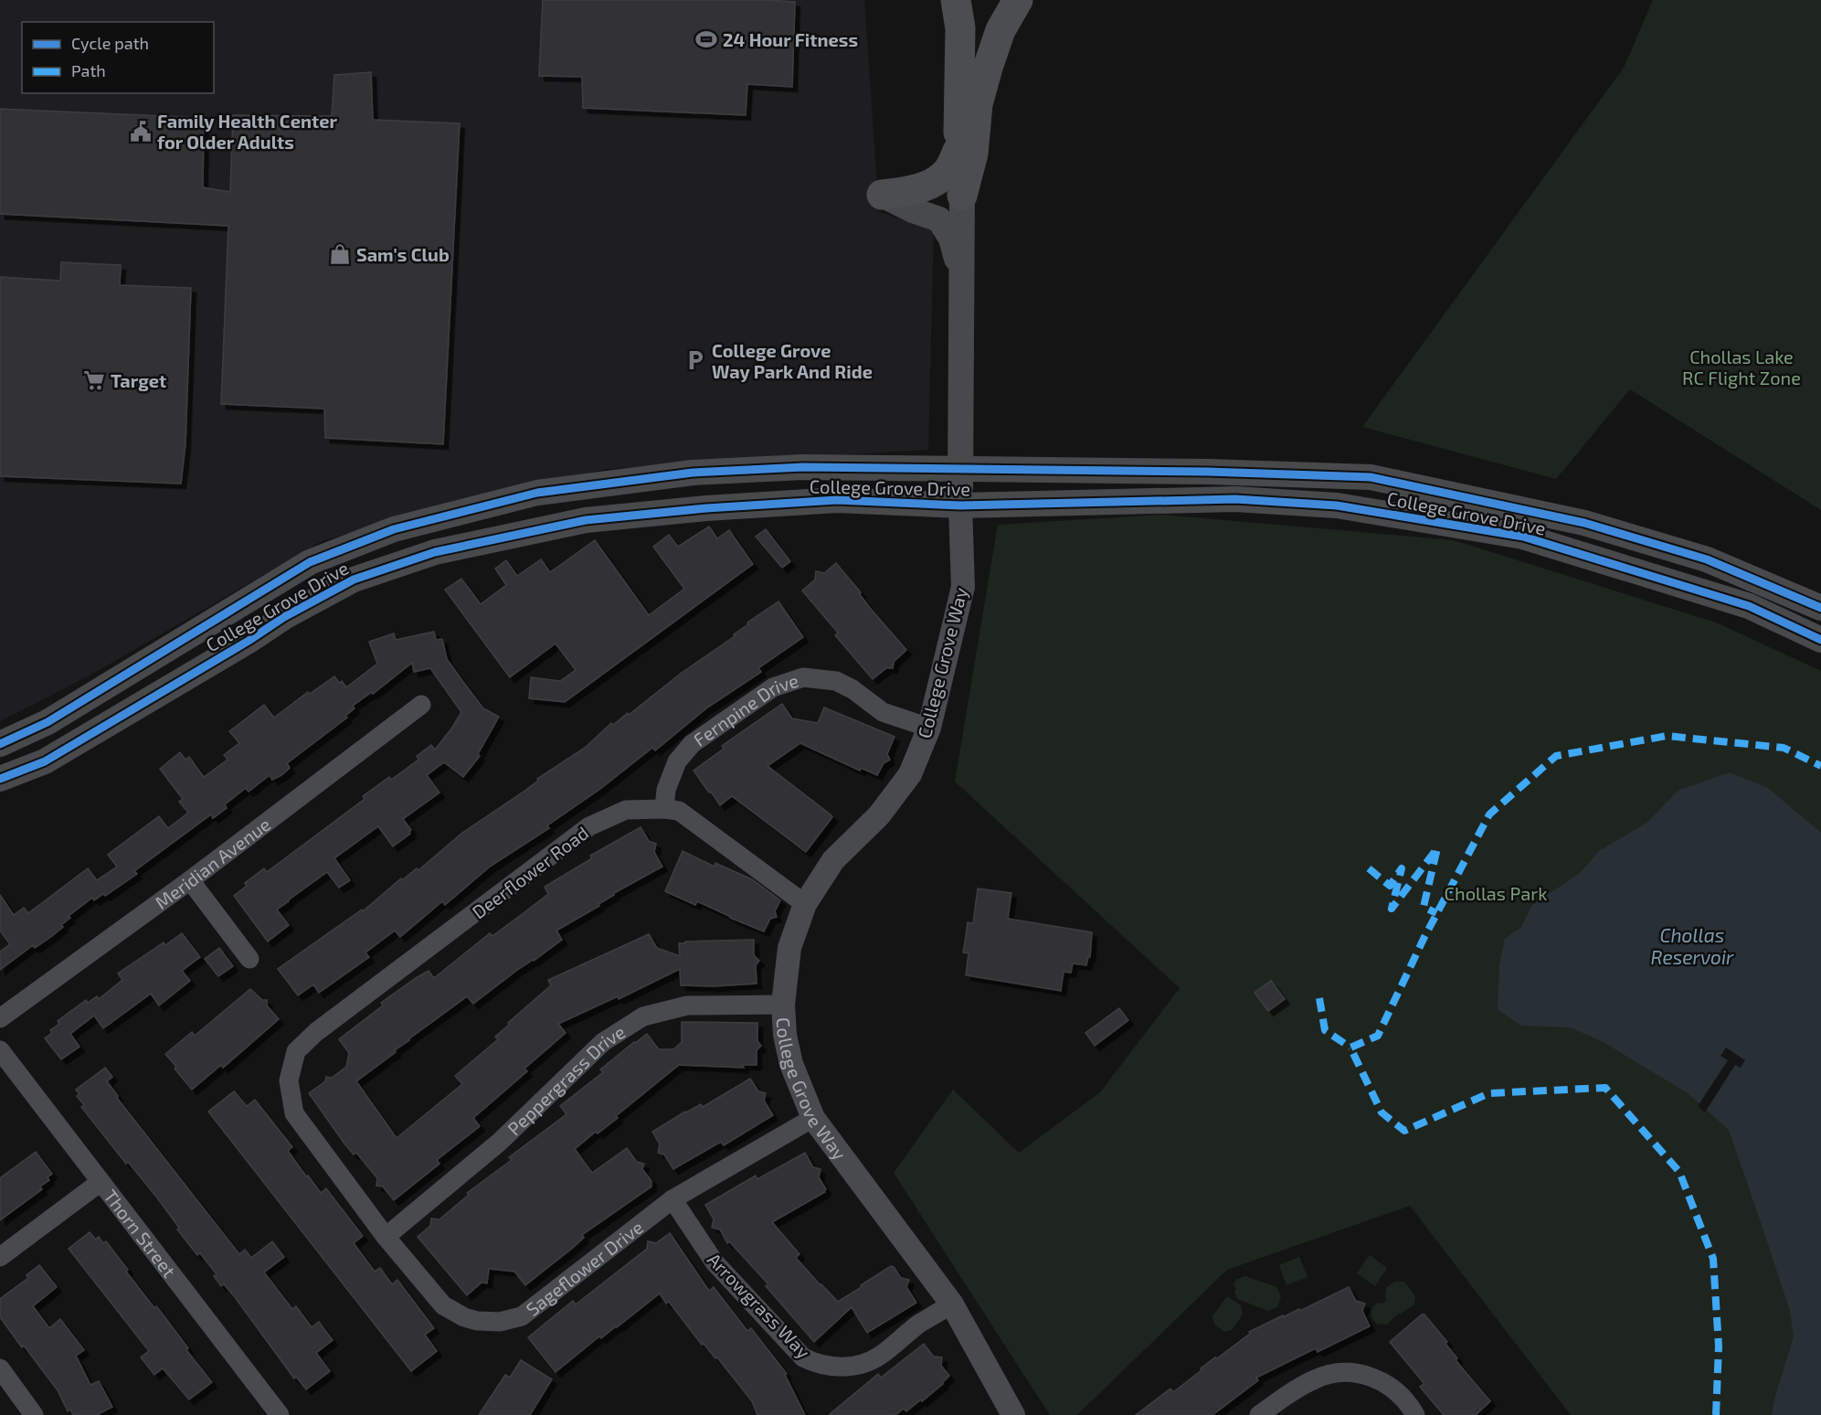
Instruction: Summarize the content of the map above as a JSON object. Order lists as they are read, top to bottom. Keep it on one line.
{"streets":{"main road":["College Grove Drive","College Grove Way"],"street":["Fernpine Drive","Meridian Avenue","Deerflower Road","Peppergrass Drive","Thorn Street","Sageflower Drive","Arrowgrass Way"]},"crossings":[["College Grove Drive","College Grove Way"],["College Grove Way","Fernpine Drive"],["College Grove Way","Deerflower Road"],["College Grove Way","Peppergrass Drive"],["College Grove Way","Sageflower Drive"],["College Grove Way","Arrowgrass Way"],["Fernpine Drive","Deerflower Road"],["Deerflower Road","Sageflower Drive"],["Peppergrass Drive","Sageflower Drive"],["Sageflower Drive","Arrowgrass Way"]],"water":["Chollas Reservoir"],"parks":["Chollas Lake RC Flight Zone","Chollas Park"],"places":{"sports":["24 Hour Fitness"],"public building":["Family Health Center for Older Adults"],"shop":["Sam's Club"],"parking":["College Grove Way Park And Ride"],"supermarket":["Target"]},"legend":["Cycle path","Path"]}
